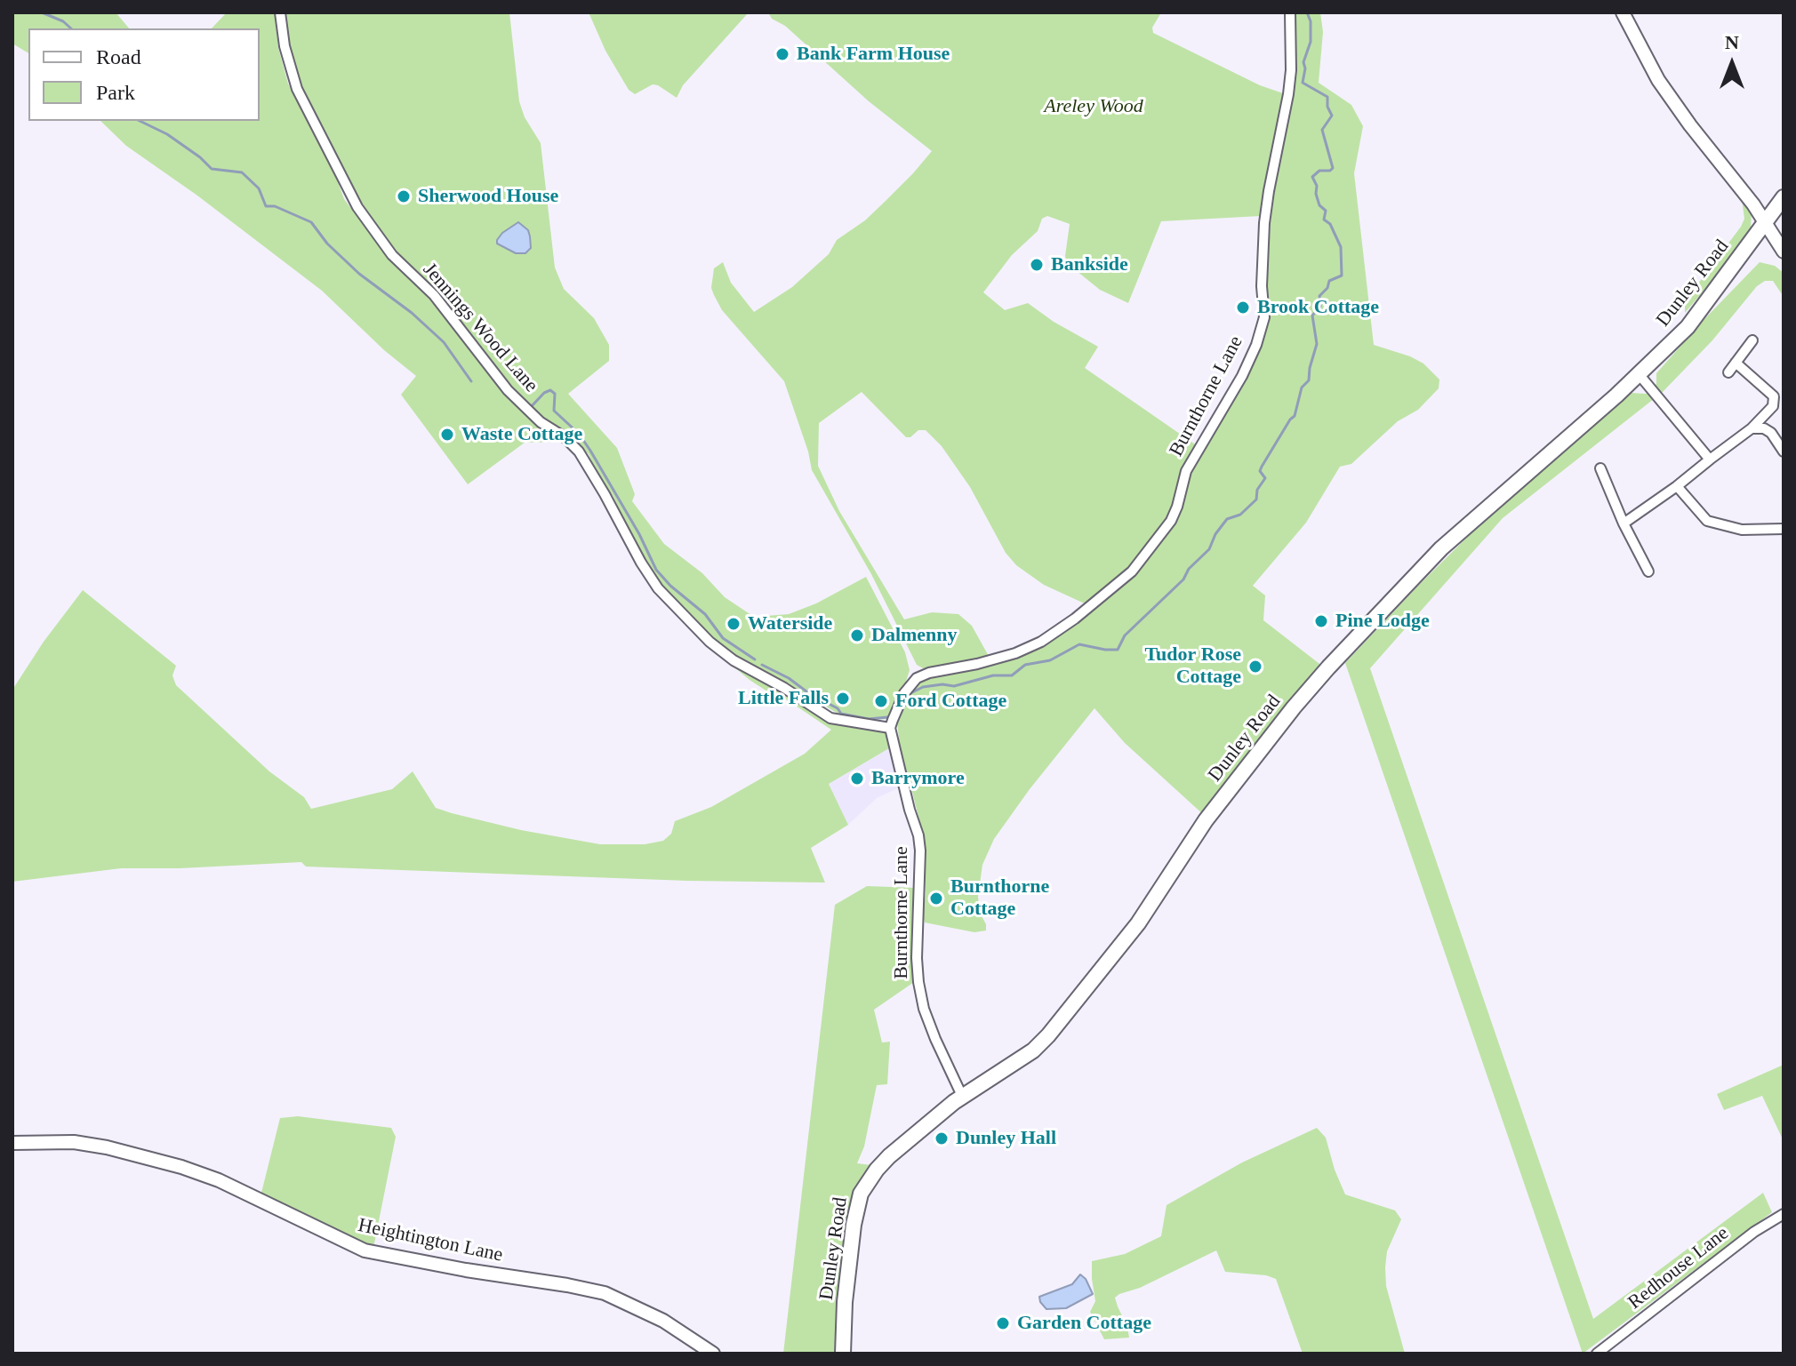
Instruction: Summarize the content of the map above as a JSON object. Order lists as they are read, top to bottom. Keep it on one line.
{"streets":{"main road":["Dunley Road"],"street":["Jennings Wood Lane","Burnthorne Lane","Heightington Lane","Redhouse Lane"]},"crossings":[["Dunley Road","Burnthorne Lane"],["Jennings Wood Lane","Burnthorne Lane"]],"parks":["Areley Wood"],"places":["Bank Farm House","Sherwood House","Bankside","Brook Cottage","Waste Cottage","Pine Lodge","Waterside","Dalmenny","Tudor Rose Cottage","Little Falls","Ford Cottage","Barrymore","Burnthorne Cottage","Dunley Hall","Garden Cottage"],"legend":["Road","Park"],"north":"top"}
